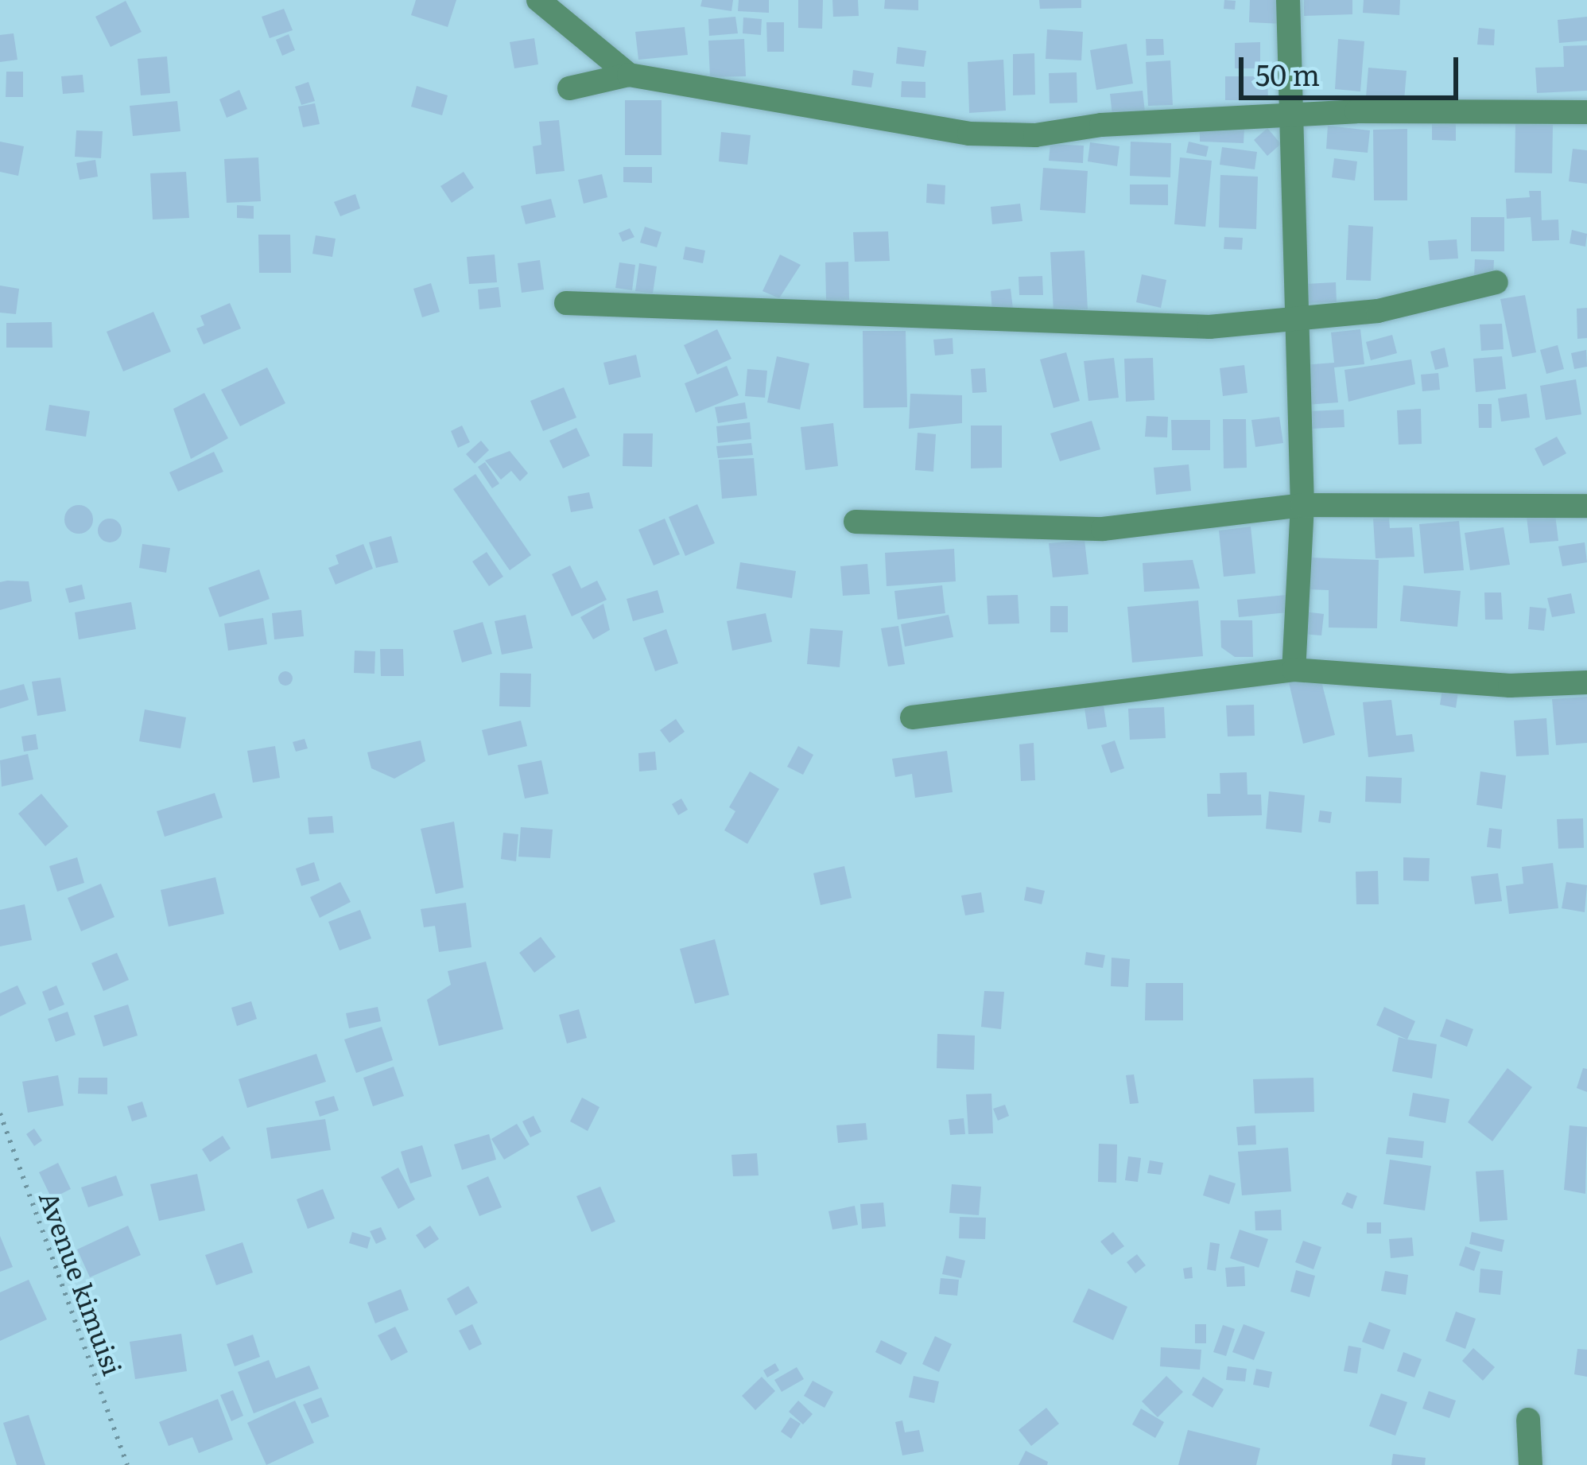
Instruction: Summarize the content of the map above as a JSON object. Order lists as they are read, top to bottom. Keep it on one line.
{"streets":{"path":["Avenue kimuisi"]},"scale_bar":"50 m"}
